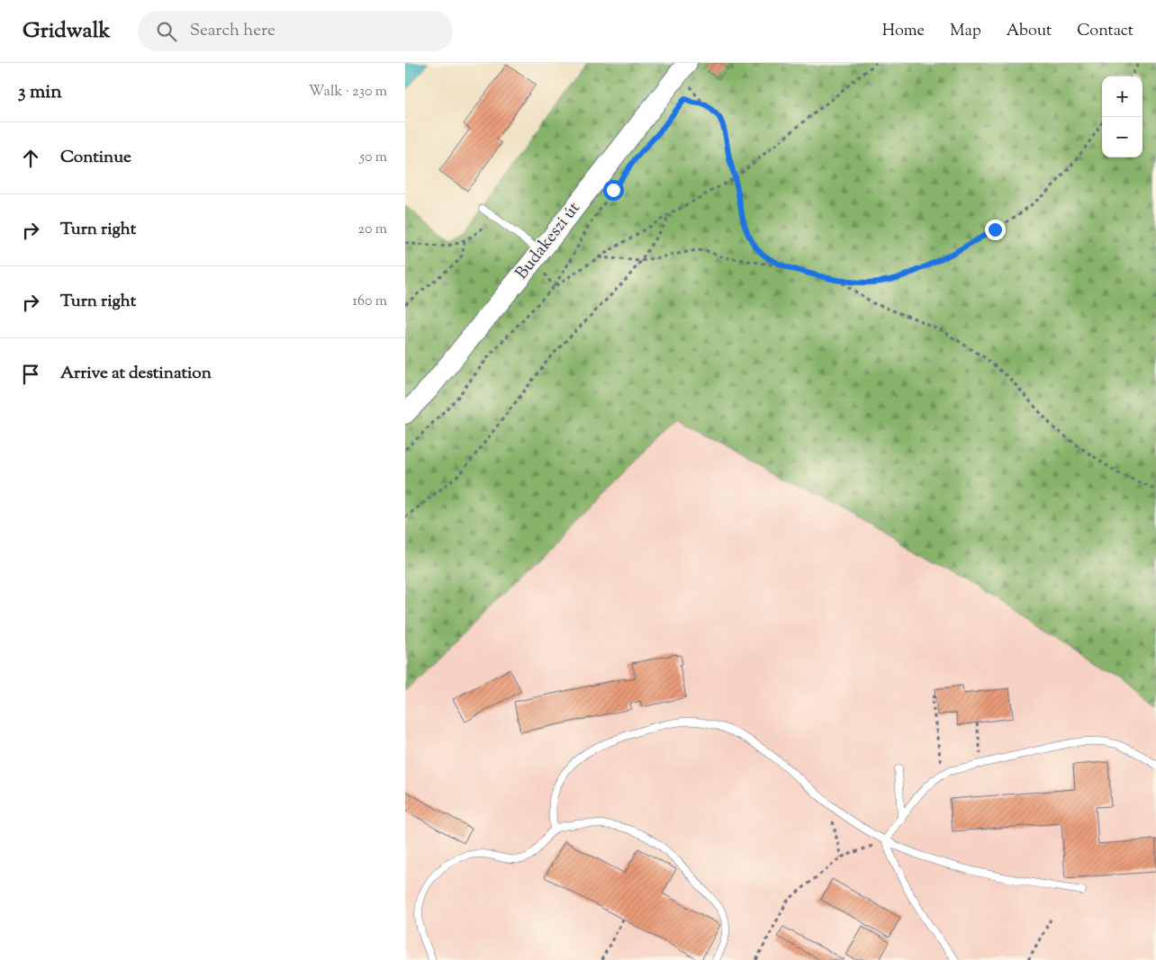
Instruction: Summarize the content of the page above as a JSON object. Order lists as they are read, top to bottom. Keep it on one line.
{"streets":{"main road":["Budakeszi út"]},"page":{"header":"Gridwalk","search":"Search here","nav":["Home","Map","About","Contact"],"heading":["3 min","Walk · 230 m"],"map_buttons":["+","−"],"list":[["Continue","50 m"],["Turn right","20 m"],["Turn right","160 m"],"Arrive at destination"]}}
